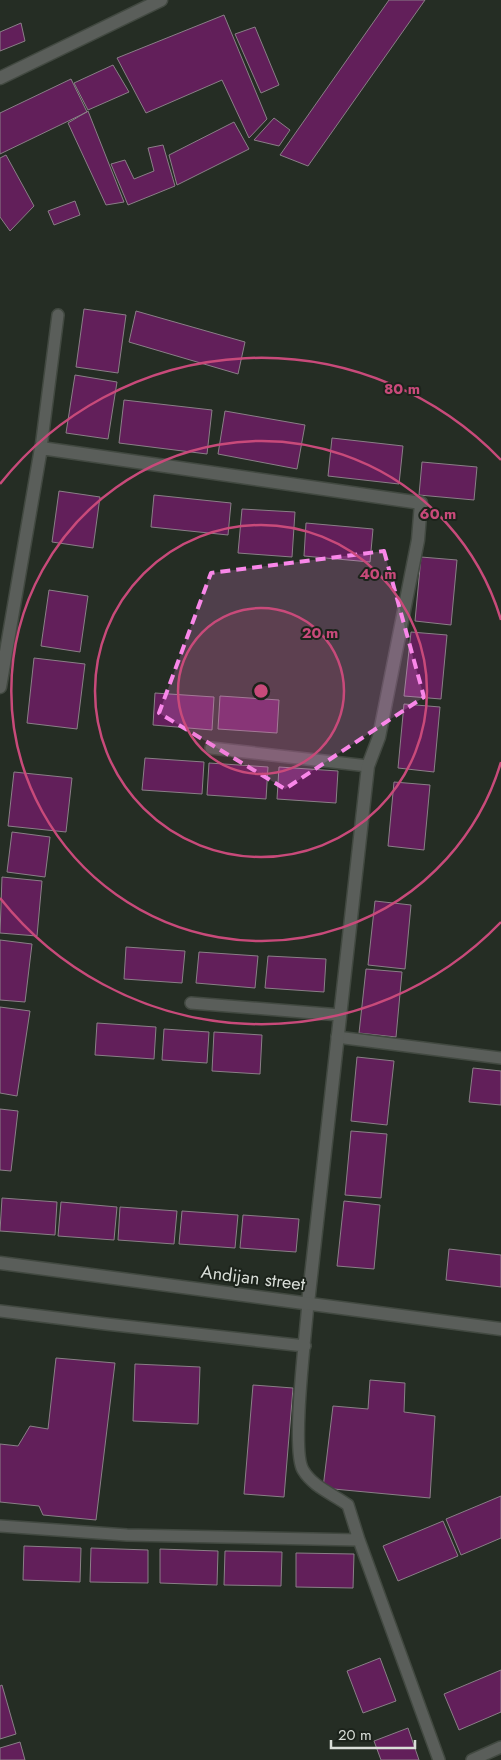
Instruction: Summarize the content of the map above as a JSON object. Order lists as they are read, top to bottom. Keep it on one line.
{"streets":{"street":["Andijan street"]},"scale_bar":"20 m","rings":["80 m","60 m","40 m","20 m"]}
